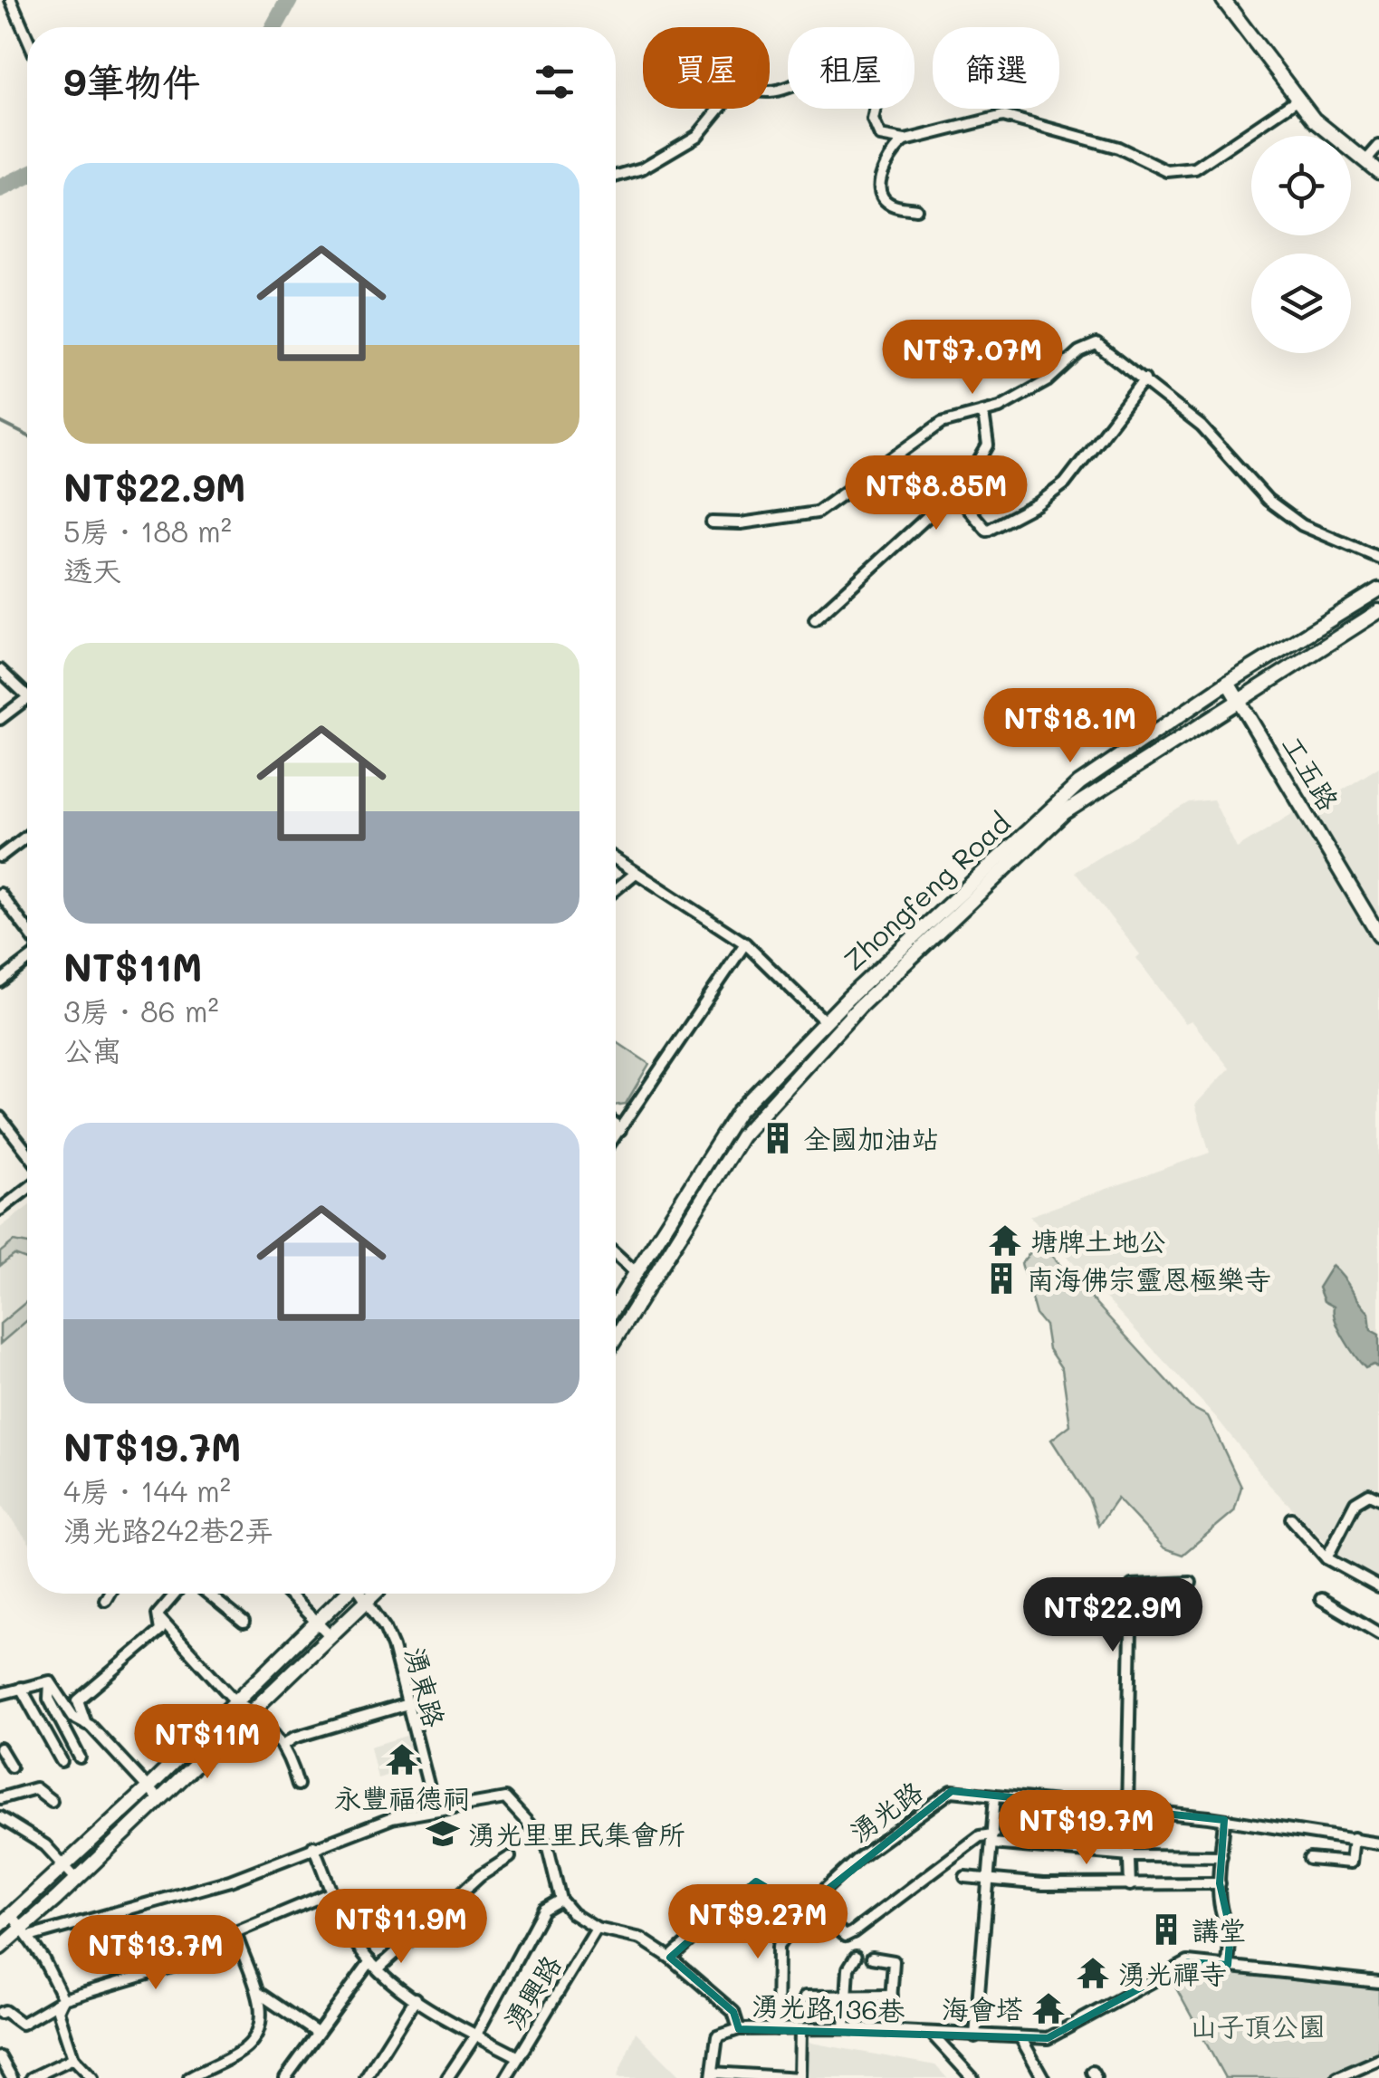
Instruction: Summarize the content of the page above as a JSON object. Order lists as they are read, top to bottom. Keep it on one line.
{"streets":{"main road":["工五路","Zhongfeng Road"],"street":["湧東路","湧光路","湧興路","湧光路136巷"]},"crossings":[["工五路","Zhongfeng Road"],["湧光路","湧光路136巷"]],"parks":["山子頂公園"],"places":{"building":["全國加油站","南海佛宗靈恩極樂寺","講堂"],"temple":["塘牌土地公","永豐福德祠","湧光禪寺","海會塔"],"school or university":["湧光里里民集會所"]},"page":{"chip":["買屋","租屋","篩選"],"heading":"9筆物件","list":[{"name":"NT$22.9M","note":"5房 · 188 m² · 透天"},{"name":"NT$11M","note":"3房 · 86 m² · 公寓"},{"name":"NT$19.7M","note":"4房 · 144 m² · 湧光路242巷2弄"}],"price":["NT$7.07M","NT$8.85M","NT$18.1M","NT$22.9M","NT$11M","NT$19.7M","NT$9.27M","NT$11.9M","NT$13.7M"]}}
